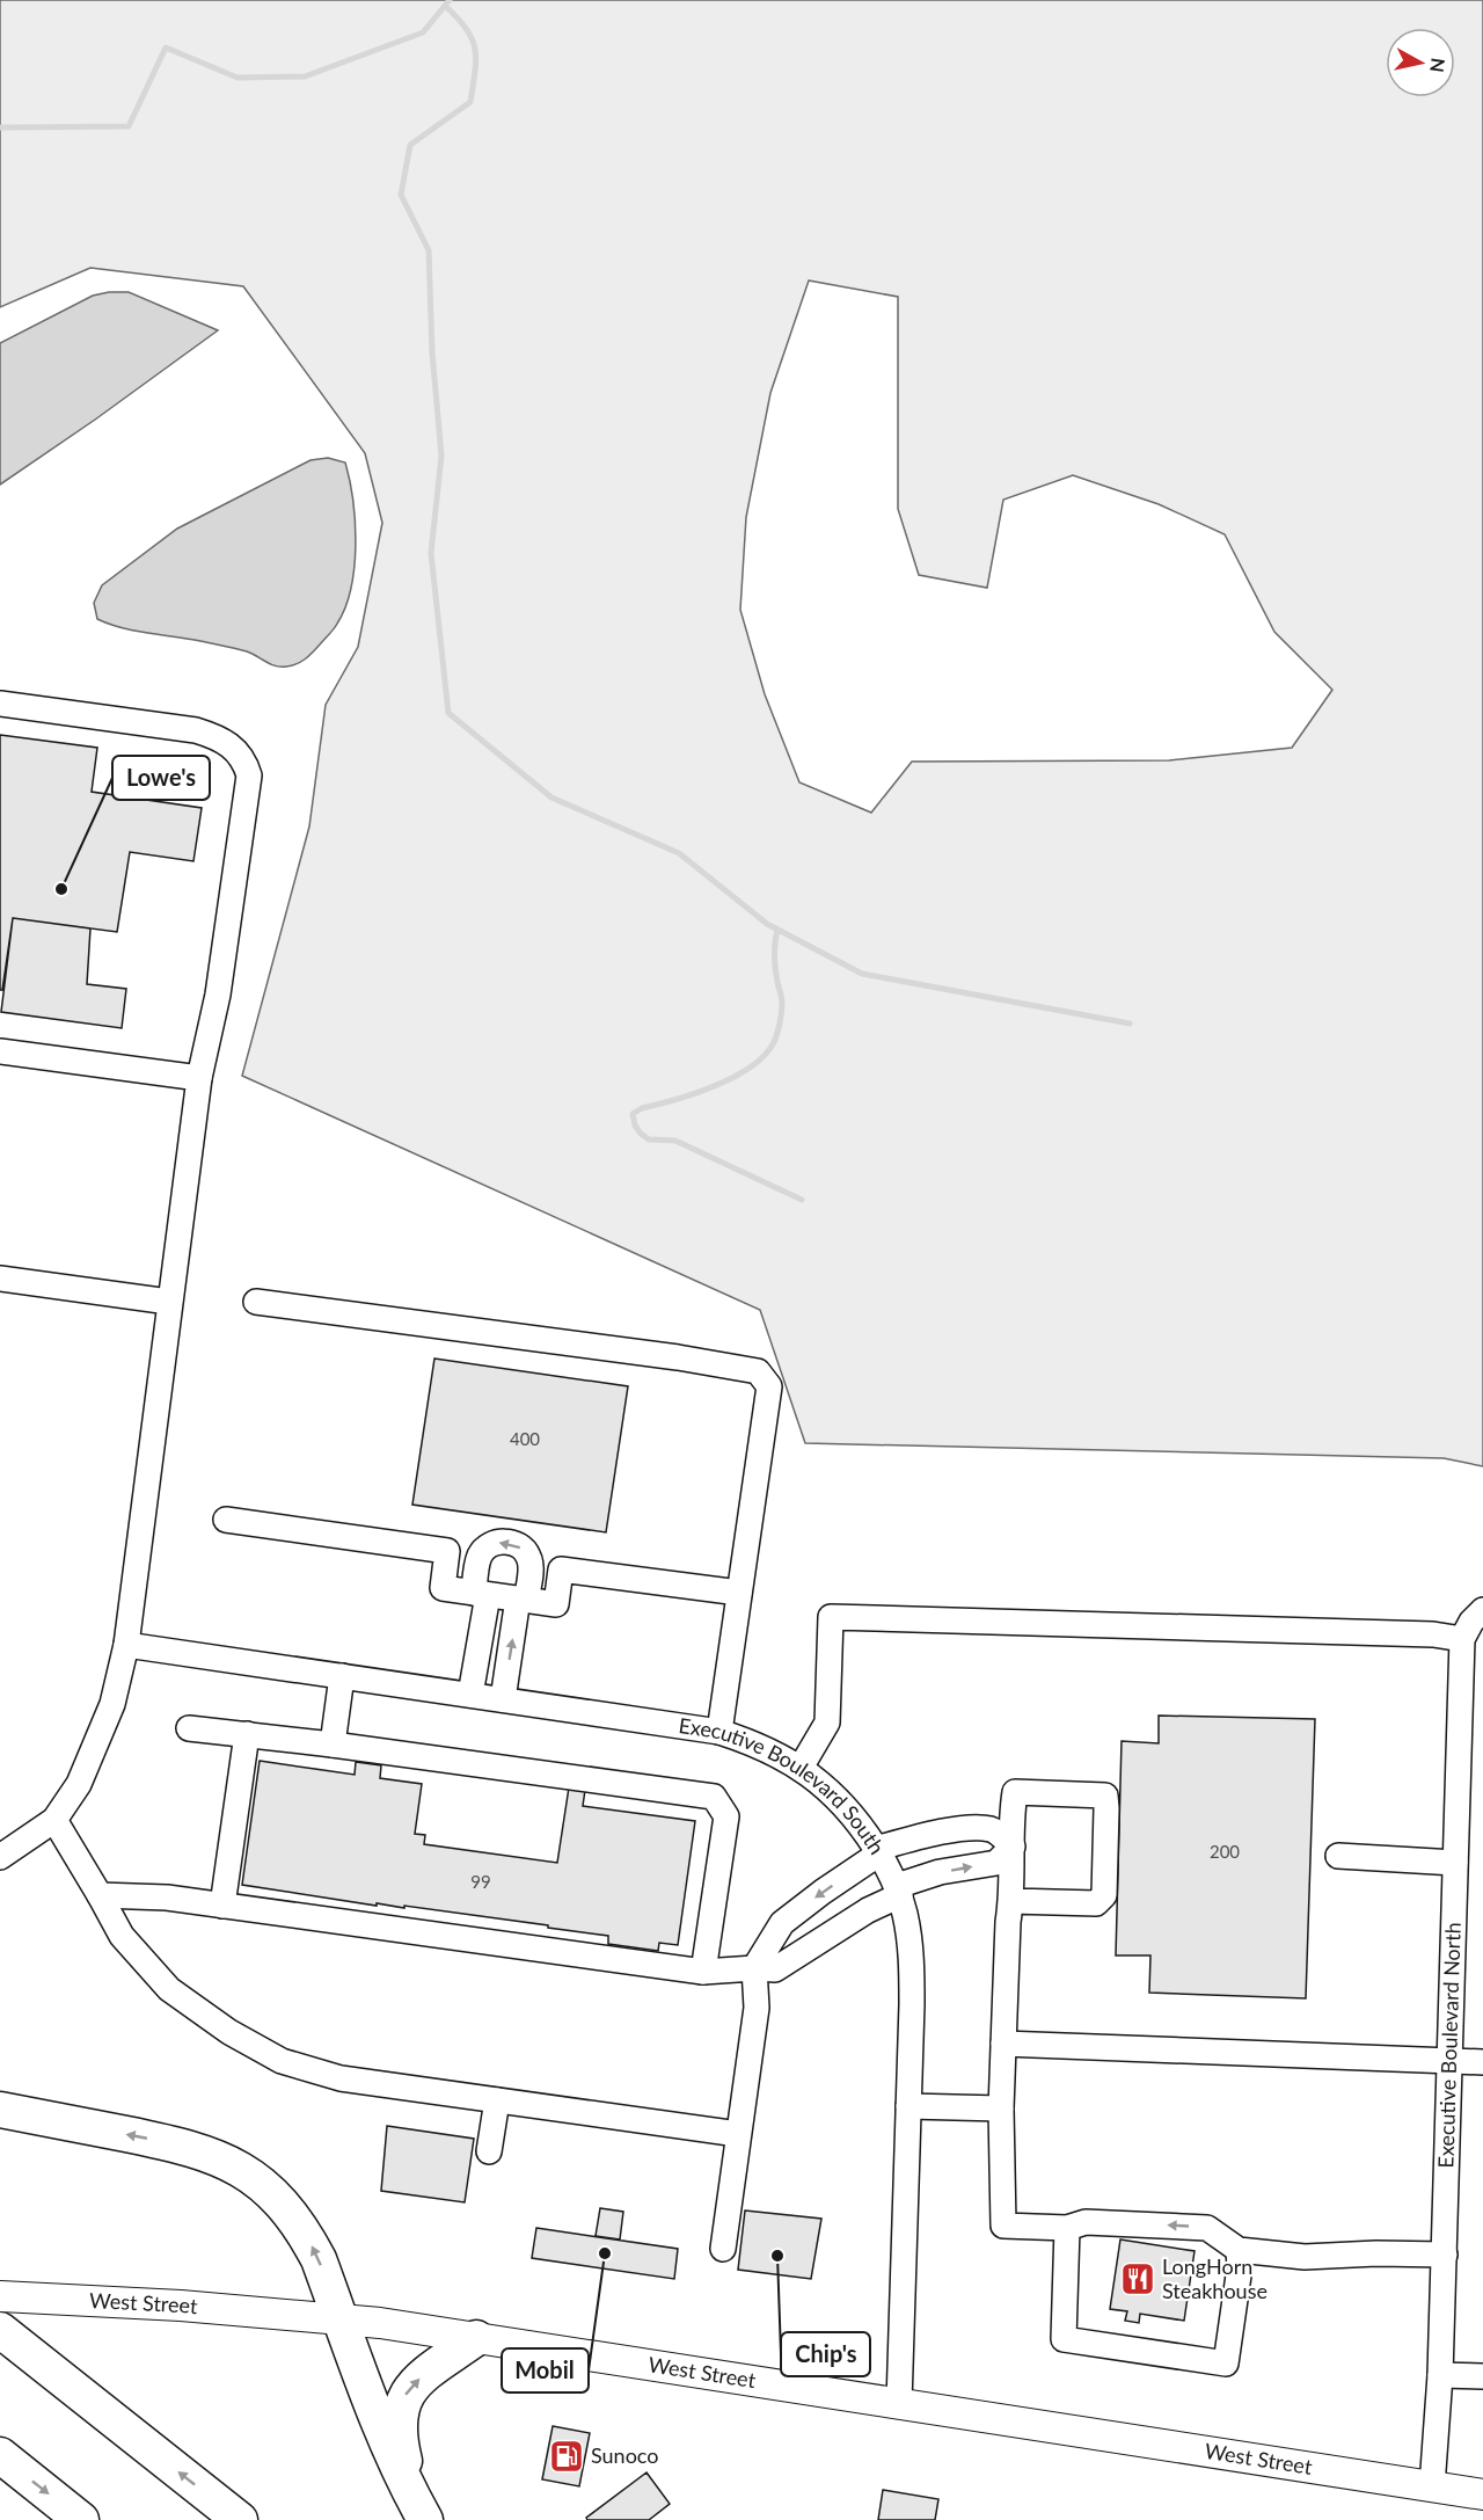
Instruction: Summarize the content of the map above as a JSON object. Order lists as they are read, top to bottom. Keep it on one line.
{"streets":{"main road":["West Street"],"street":["Executive Boulevard South","Executive Boulevard North"]},"crossings":[["Executive Boulevard South","West Street"],["Executive Boulevard North","West Street"]],"places":{"other":["Lowe's","Mobil","Chip's"],"restaurant":["LongHorn Steakhouse"],"fuel station":["Sunoco"]},"house_numbers":["400","200","99"],"north":"right"}
